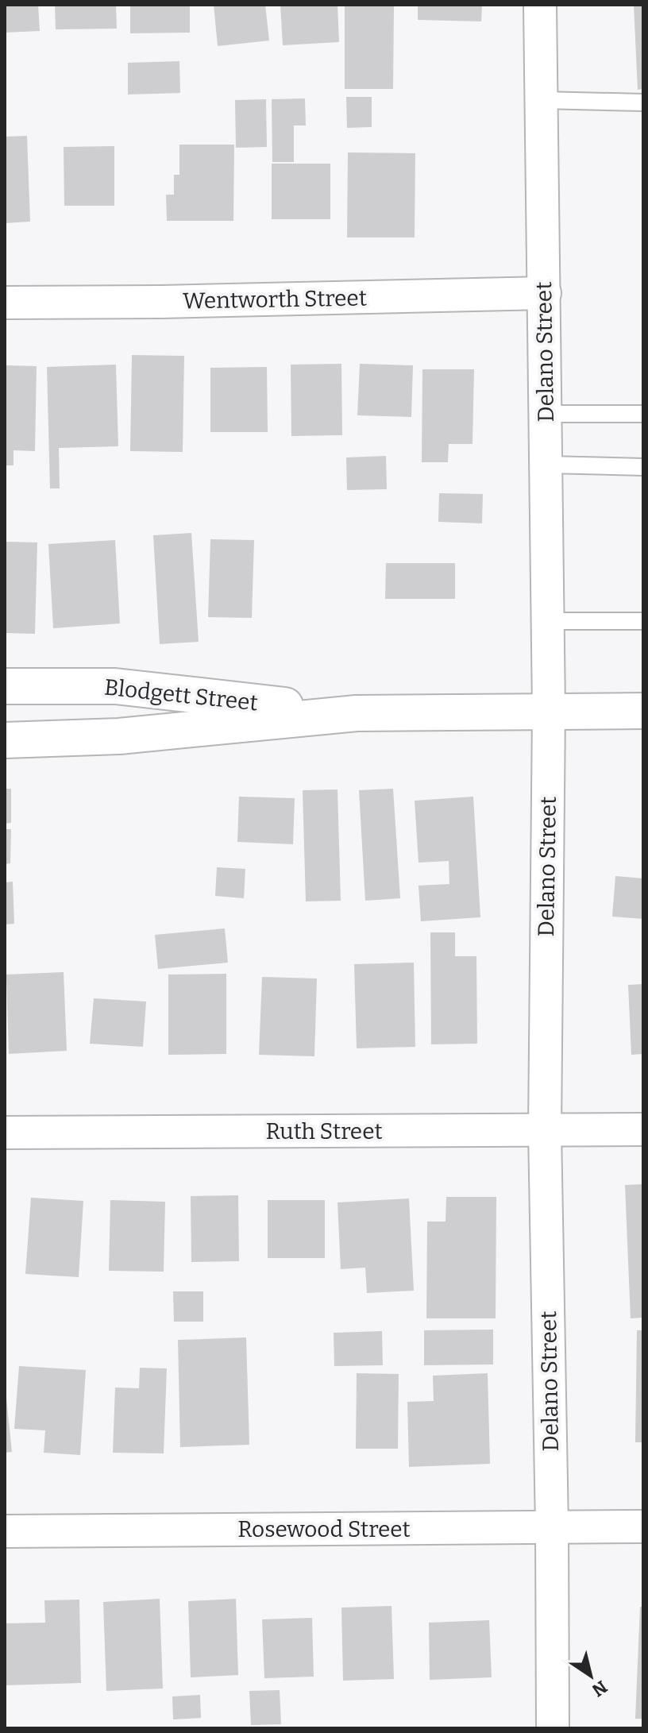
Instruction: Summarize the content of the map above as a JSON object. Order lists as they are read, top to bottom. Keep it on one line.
{"streets":{"main road":["Blodgett Street"],"street":["Wentworth Street","Delano Street","Ruth Street","Rosewood Street"]},"crossings":[["Wentworth Street","Delano Street"],["Delano Street","Blodgett Street"],["Delano Street","Ruth Street"],["Delano Street","Rosewood Street"]],"north":"bottom right"}
